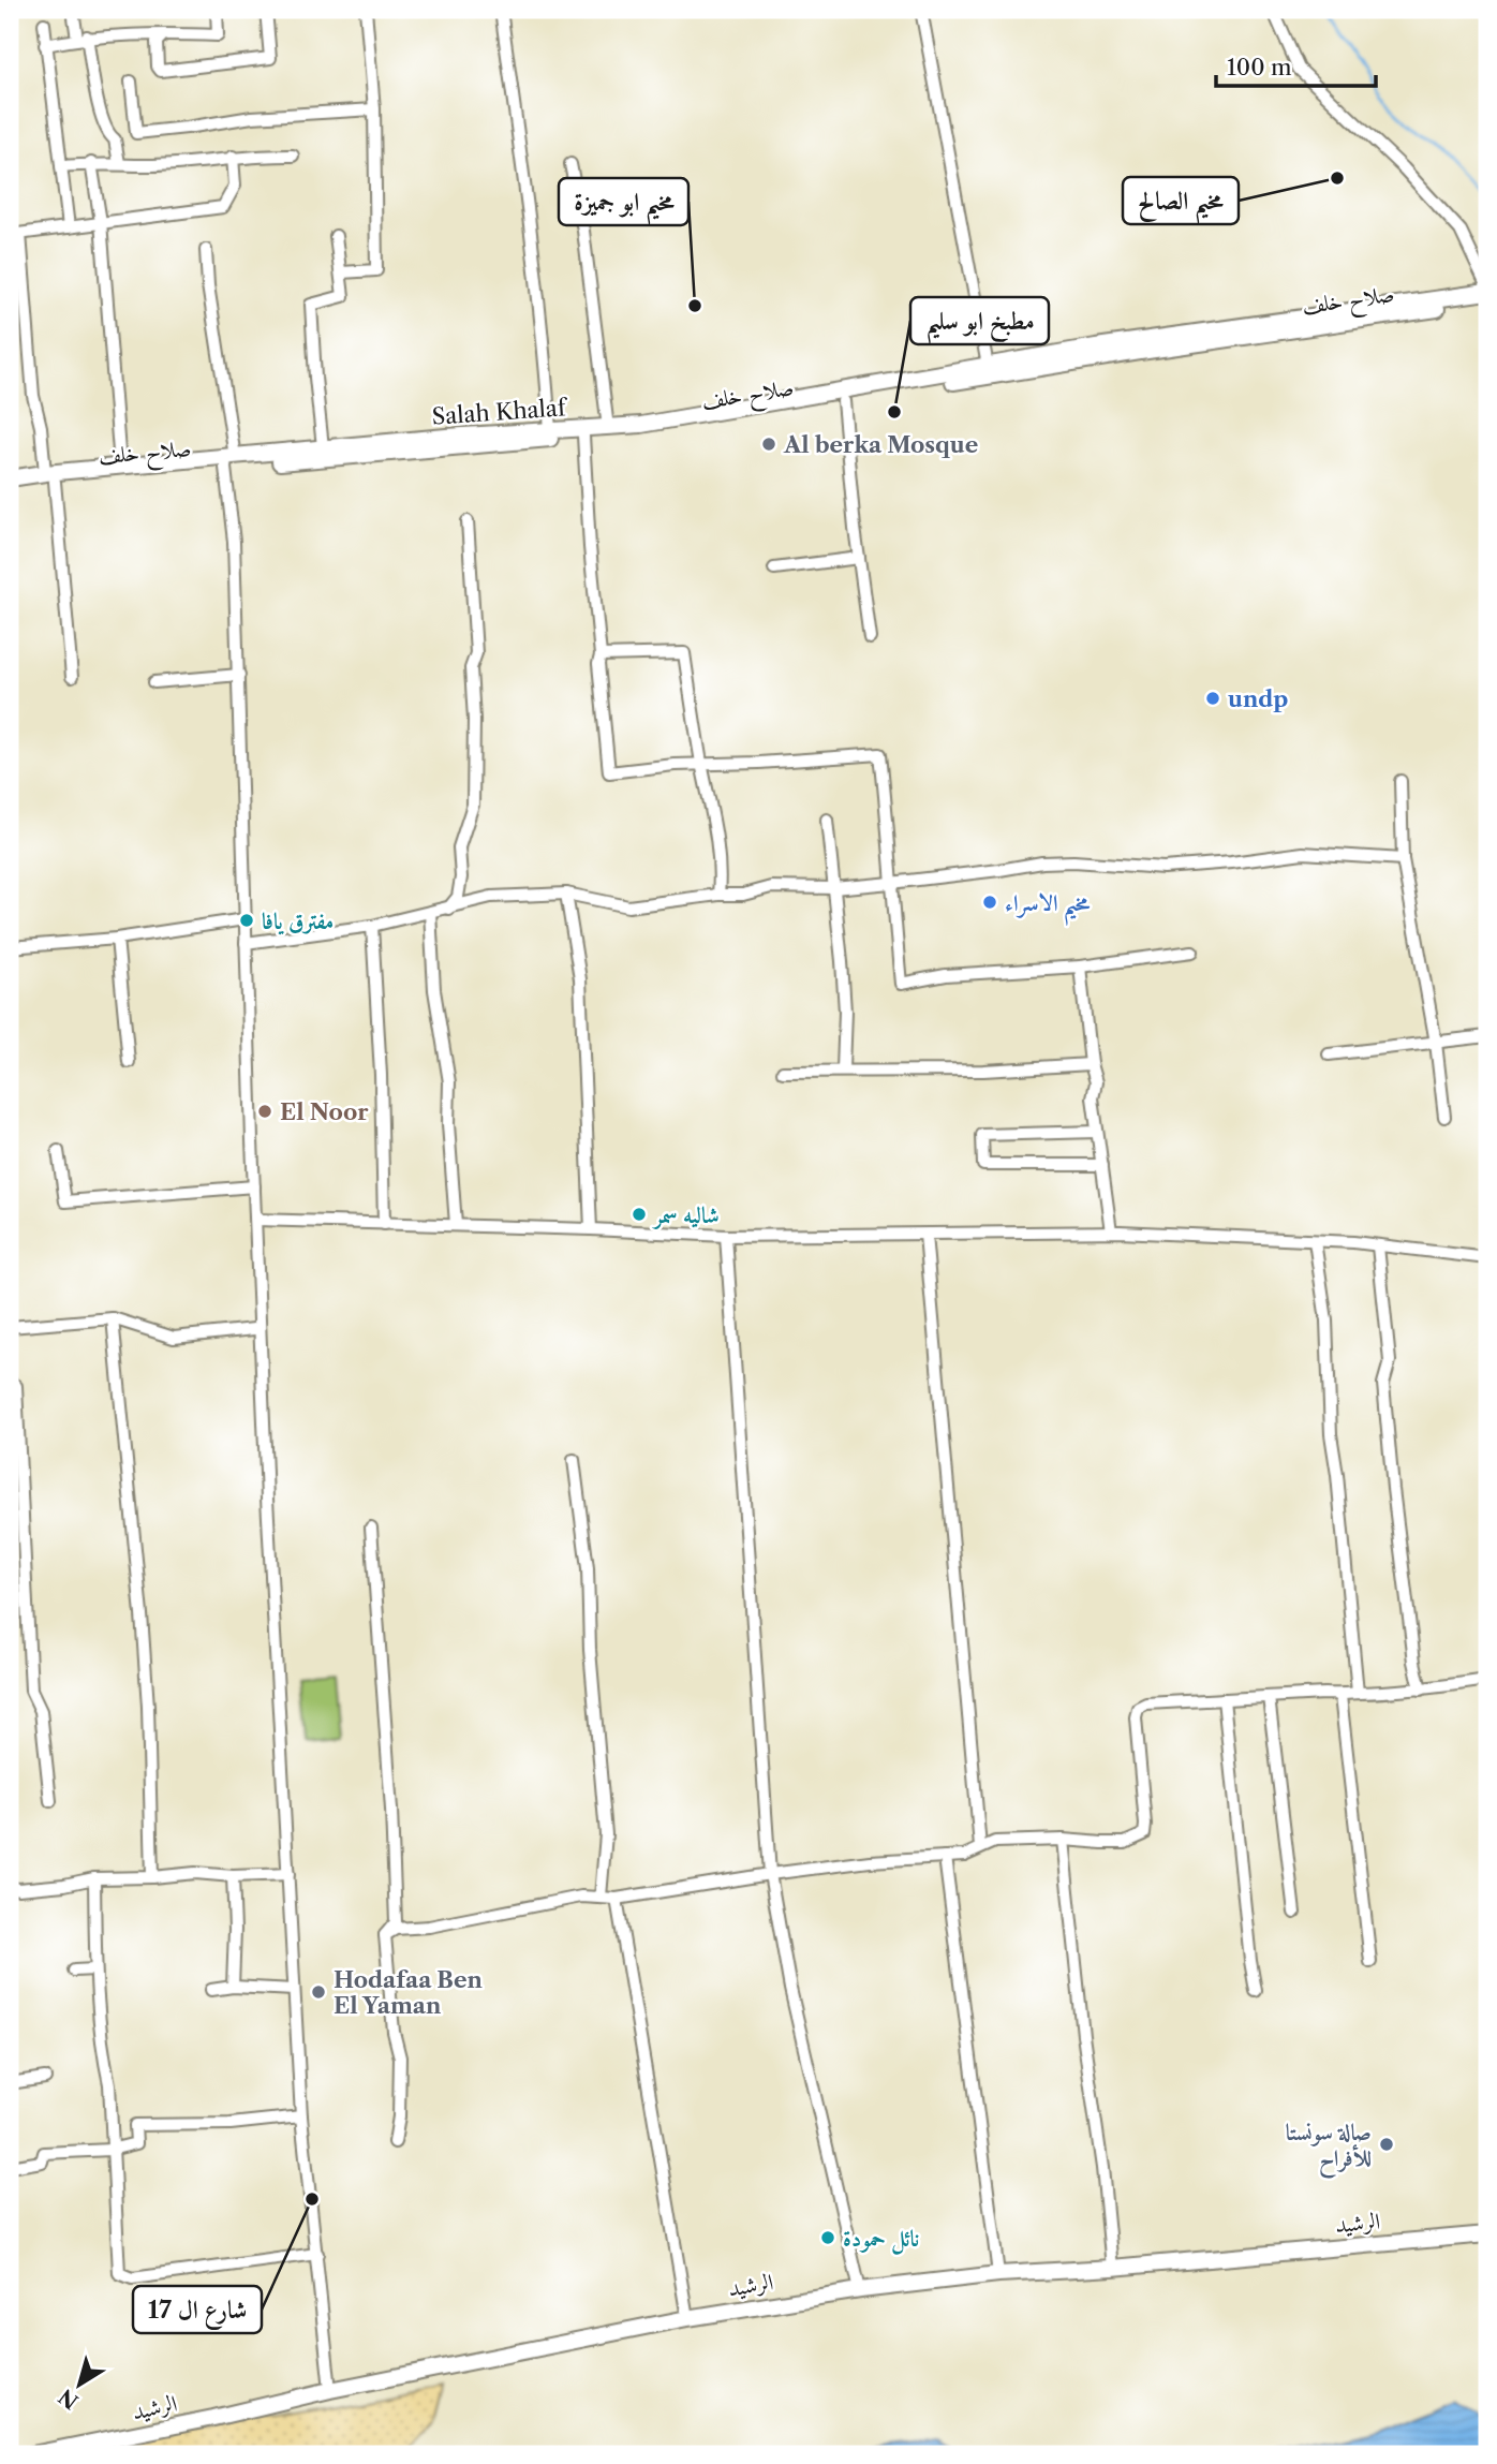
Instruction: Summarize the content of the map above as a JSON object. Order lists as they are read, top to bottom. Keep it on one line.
{"streets":{"main road":["صلاح خلف","Salah Khalaf","الرشيد"]},"crossings":[["صلاح خلف","Salah Khalaf"]],"places":["مخيم الصالح","مخيم ابو جميزة","مطبخ ابو سليم","Al berka Mosque","undp","مخيم الاسراء","مفترق يافا","El Noor","شاليه سمر","Hodafaa Ben El Yaman","صالة سونستا للأفراح","شارع ال 17","نائل حمودة"],"scale_bar":"100 m","north":"bottom left"}
